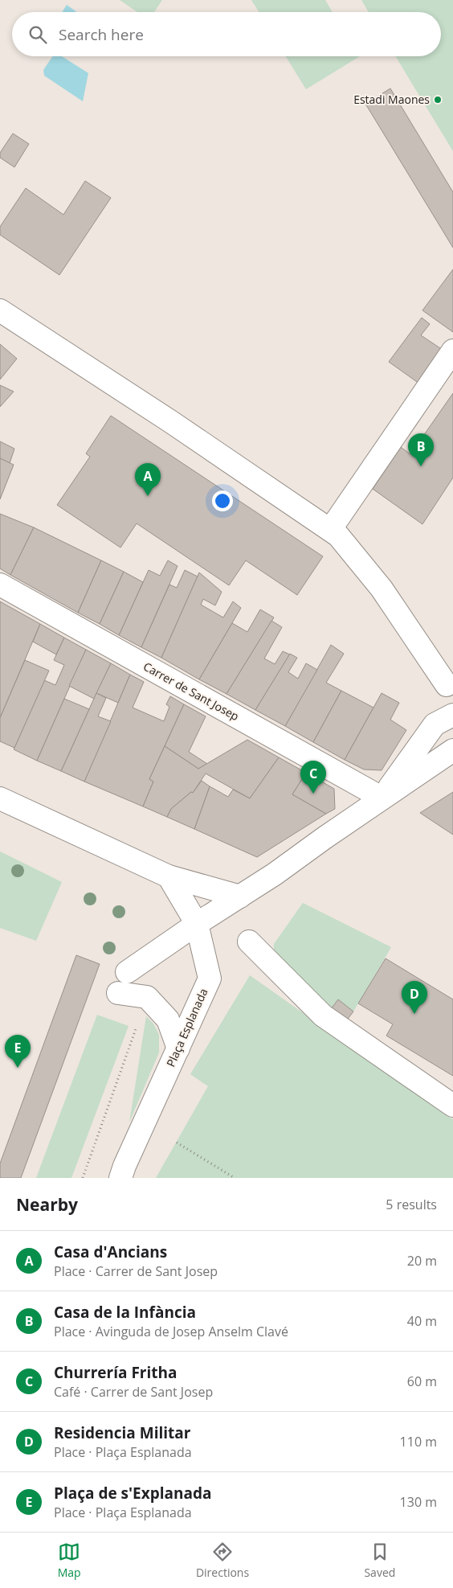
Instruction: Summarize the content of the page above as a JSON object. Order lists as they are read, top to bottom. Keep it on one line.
{"streets":{"street":["Carrer de Sant Josep","Plaça Esplanada"]},"places":["Estadi Maones"],"page":{"search":"Search here","pins":["B","A","C","D","E"],"heading":["Nearby","5 results"],"list":[{"mark":"A","name":"Casa d'Ancians","note":"Place · Carrer de Sant Josep","value":"20 m"},{"mark":"B","name":"Casa de la Infància","note":"Place · Avinguda de Josep Anselm Clavé","value":"40 m"},{"mark":"C","name":"Churrería Fritha","note":"Café · Carrer de Sant Josep","value":"60 m"},{"mark":"D","name":"Residencia Militar","note":"Place · Plaça Esplanada","value":"110 m"},{"mark":"E","name":"Plaça de s'Explanada","note":"Place · Plaça Esplanada","value":"130 m"}],"nav":["Map","Directions","Saved"]}}
